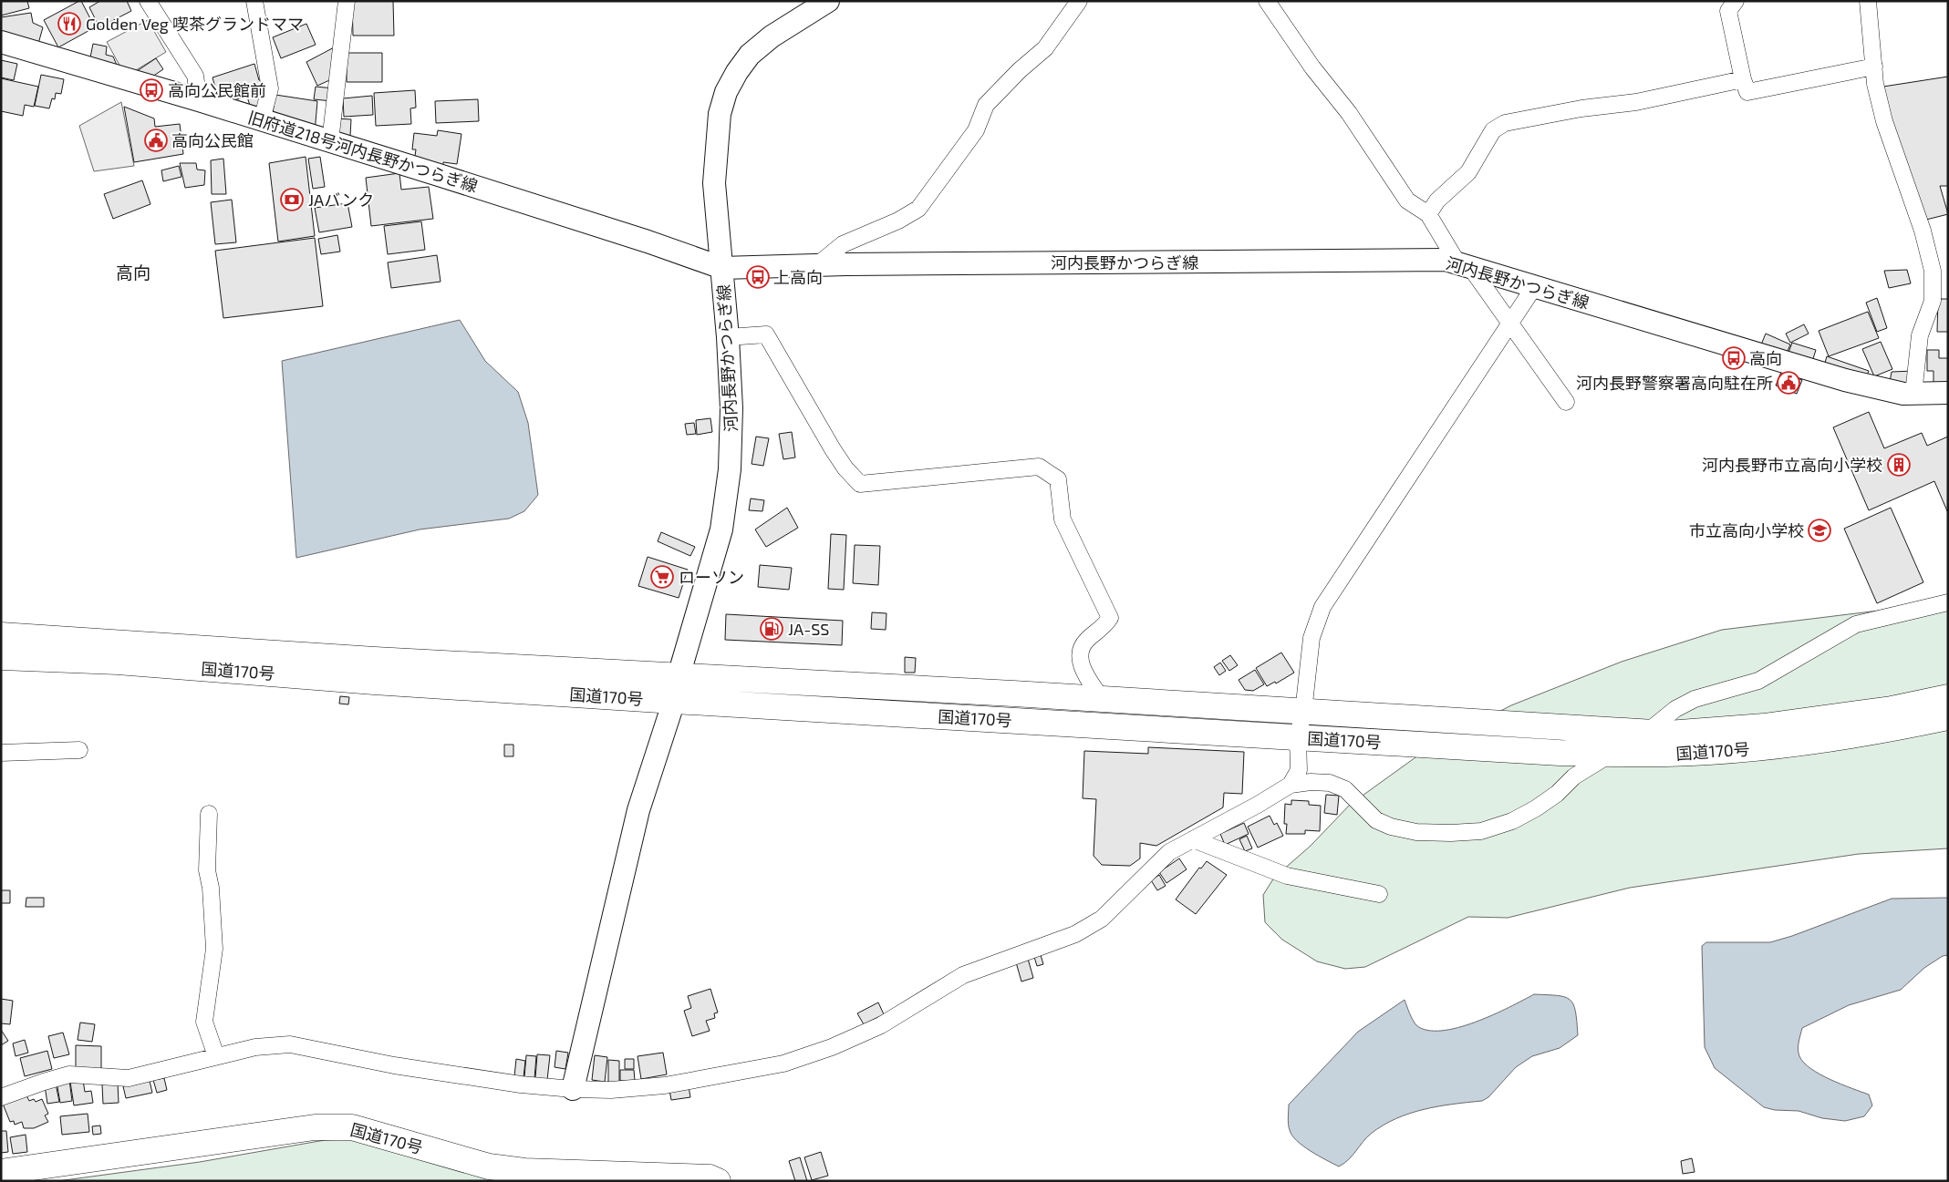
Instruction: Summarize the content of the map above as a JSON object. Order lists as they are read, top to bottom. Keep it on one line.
{"streets":{"highway":["国道170号"],"main road":["旧府道218号河内長野かつらぎ線","河内長野かつらぎ線"]},"crossings":[["旧府道218号河内長野かつらぎ線","河内長野かつらぎ線"],["河内長野かつらぎ線","国道170号"]],"districts":["高向"],"places":{"restaurant":["Golden Veg 喫茶グランドママ"],"bus stop":["高向公民館前","上高向","高向"],"public building":["高向公民館","河内長野警察署高向駐在所"],"bank":["JAバンク"],"building":["河内長野市立高向小学校"],"school or university":["市立高向小学校"],"supermarket":["ローソン"],"fuel station":["JA-SS"]}}
